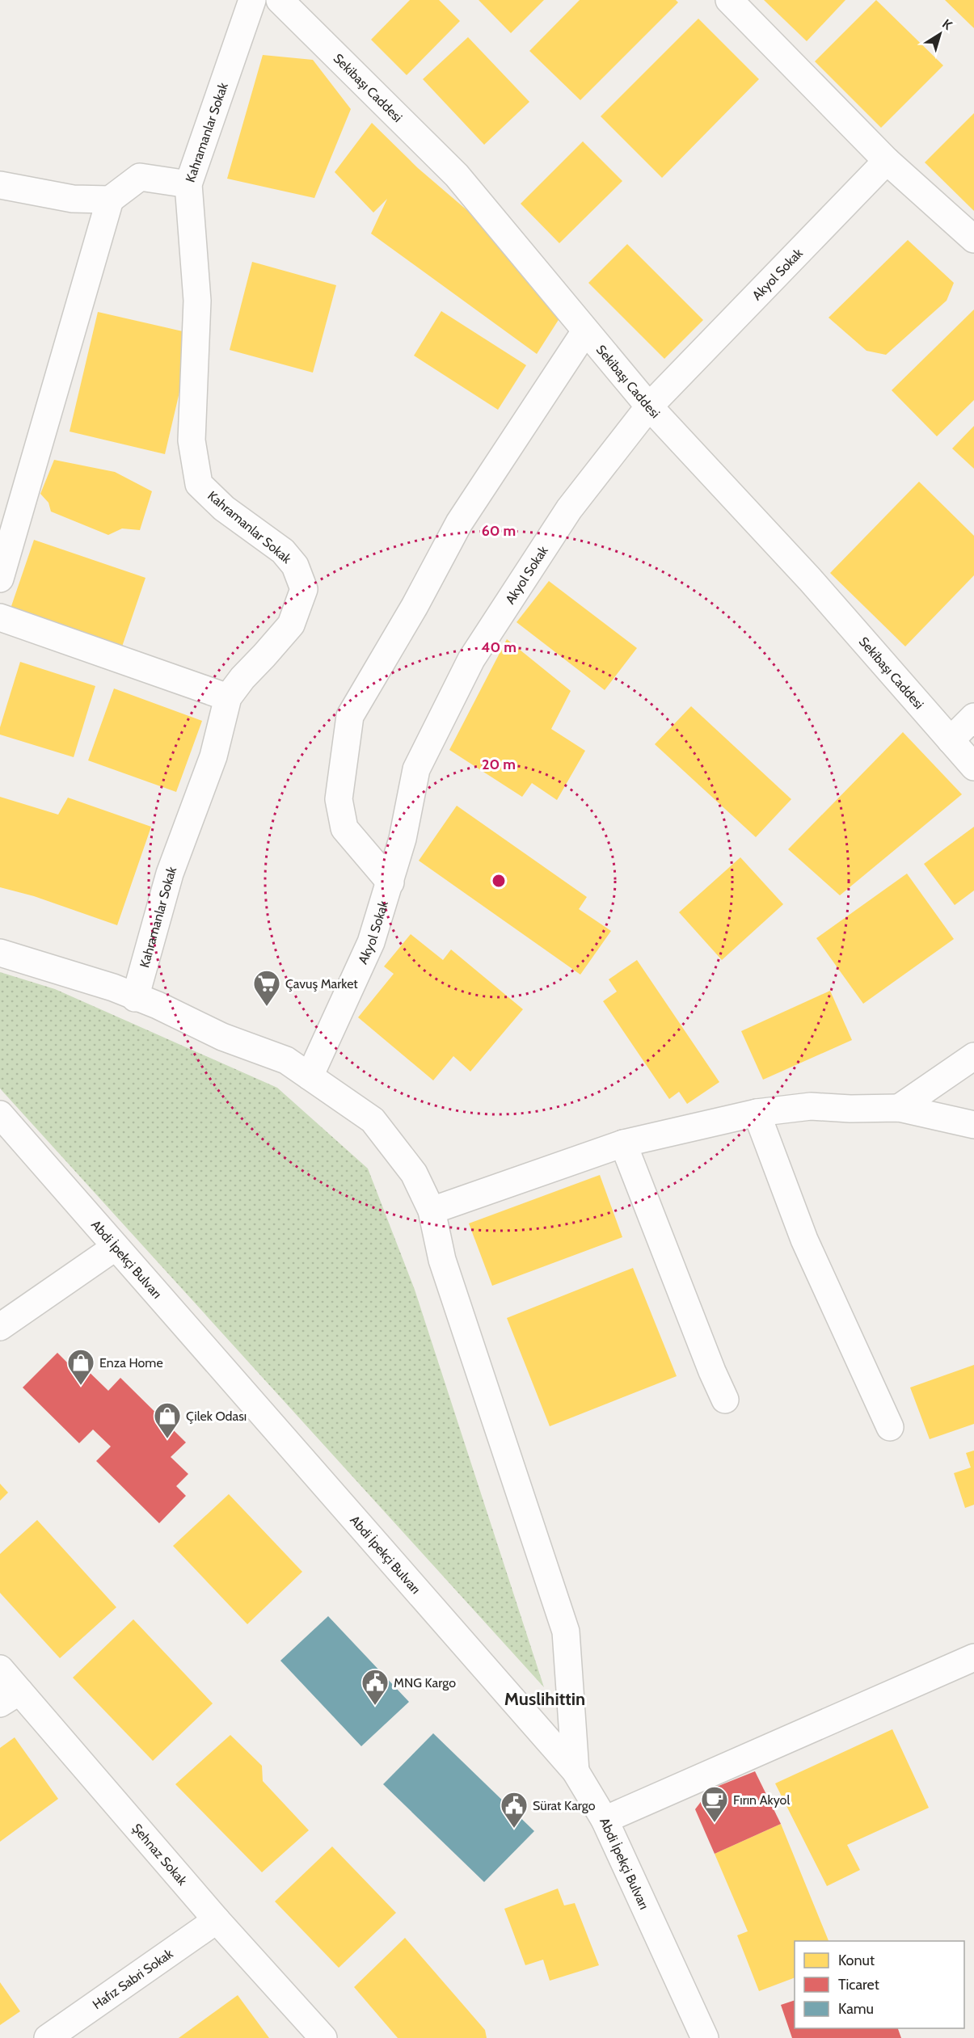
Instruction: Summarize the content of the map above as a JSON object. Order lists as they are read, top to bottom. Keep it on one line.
{"streets":{"street":["Sekibaşı Caddesi","Kahramanlar Sokak","Akyol Sokak","Abdi İpekçi Bulvarı","Şehnaz Sokak","Hafız Sabri Sokak"]},"crossings":[["Sekibaşı Caddesi","Akyol Sokak"],["Şehnaz Sokak","Hafız Sabri Sokak"]],"districts":["Muslihittin"],"places":{"supermarket":["Çavuş Market"],"shop":["Enza Home","Çilek Odası"],"public building":["MNG Kargo","Sürat Kargo"],"cafe":["Fırın Akyol"]},"legend":["Konut","Ticaret","Kamu"],"north":"top right","rings":["60 m","40 m","20 m"]}
